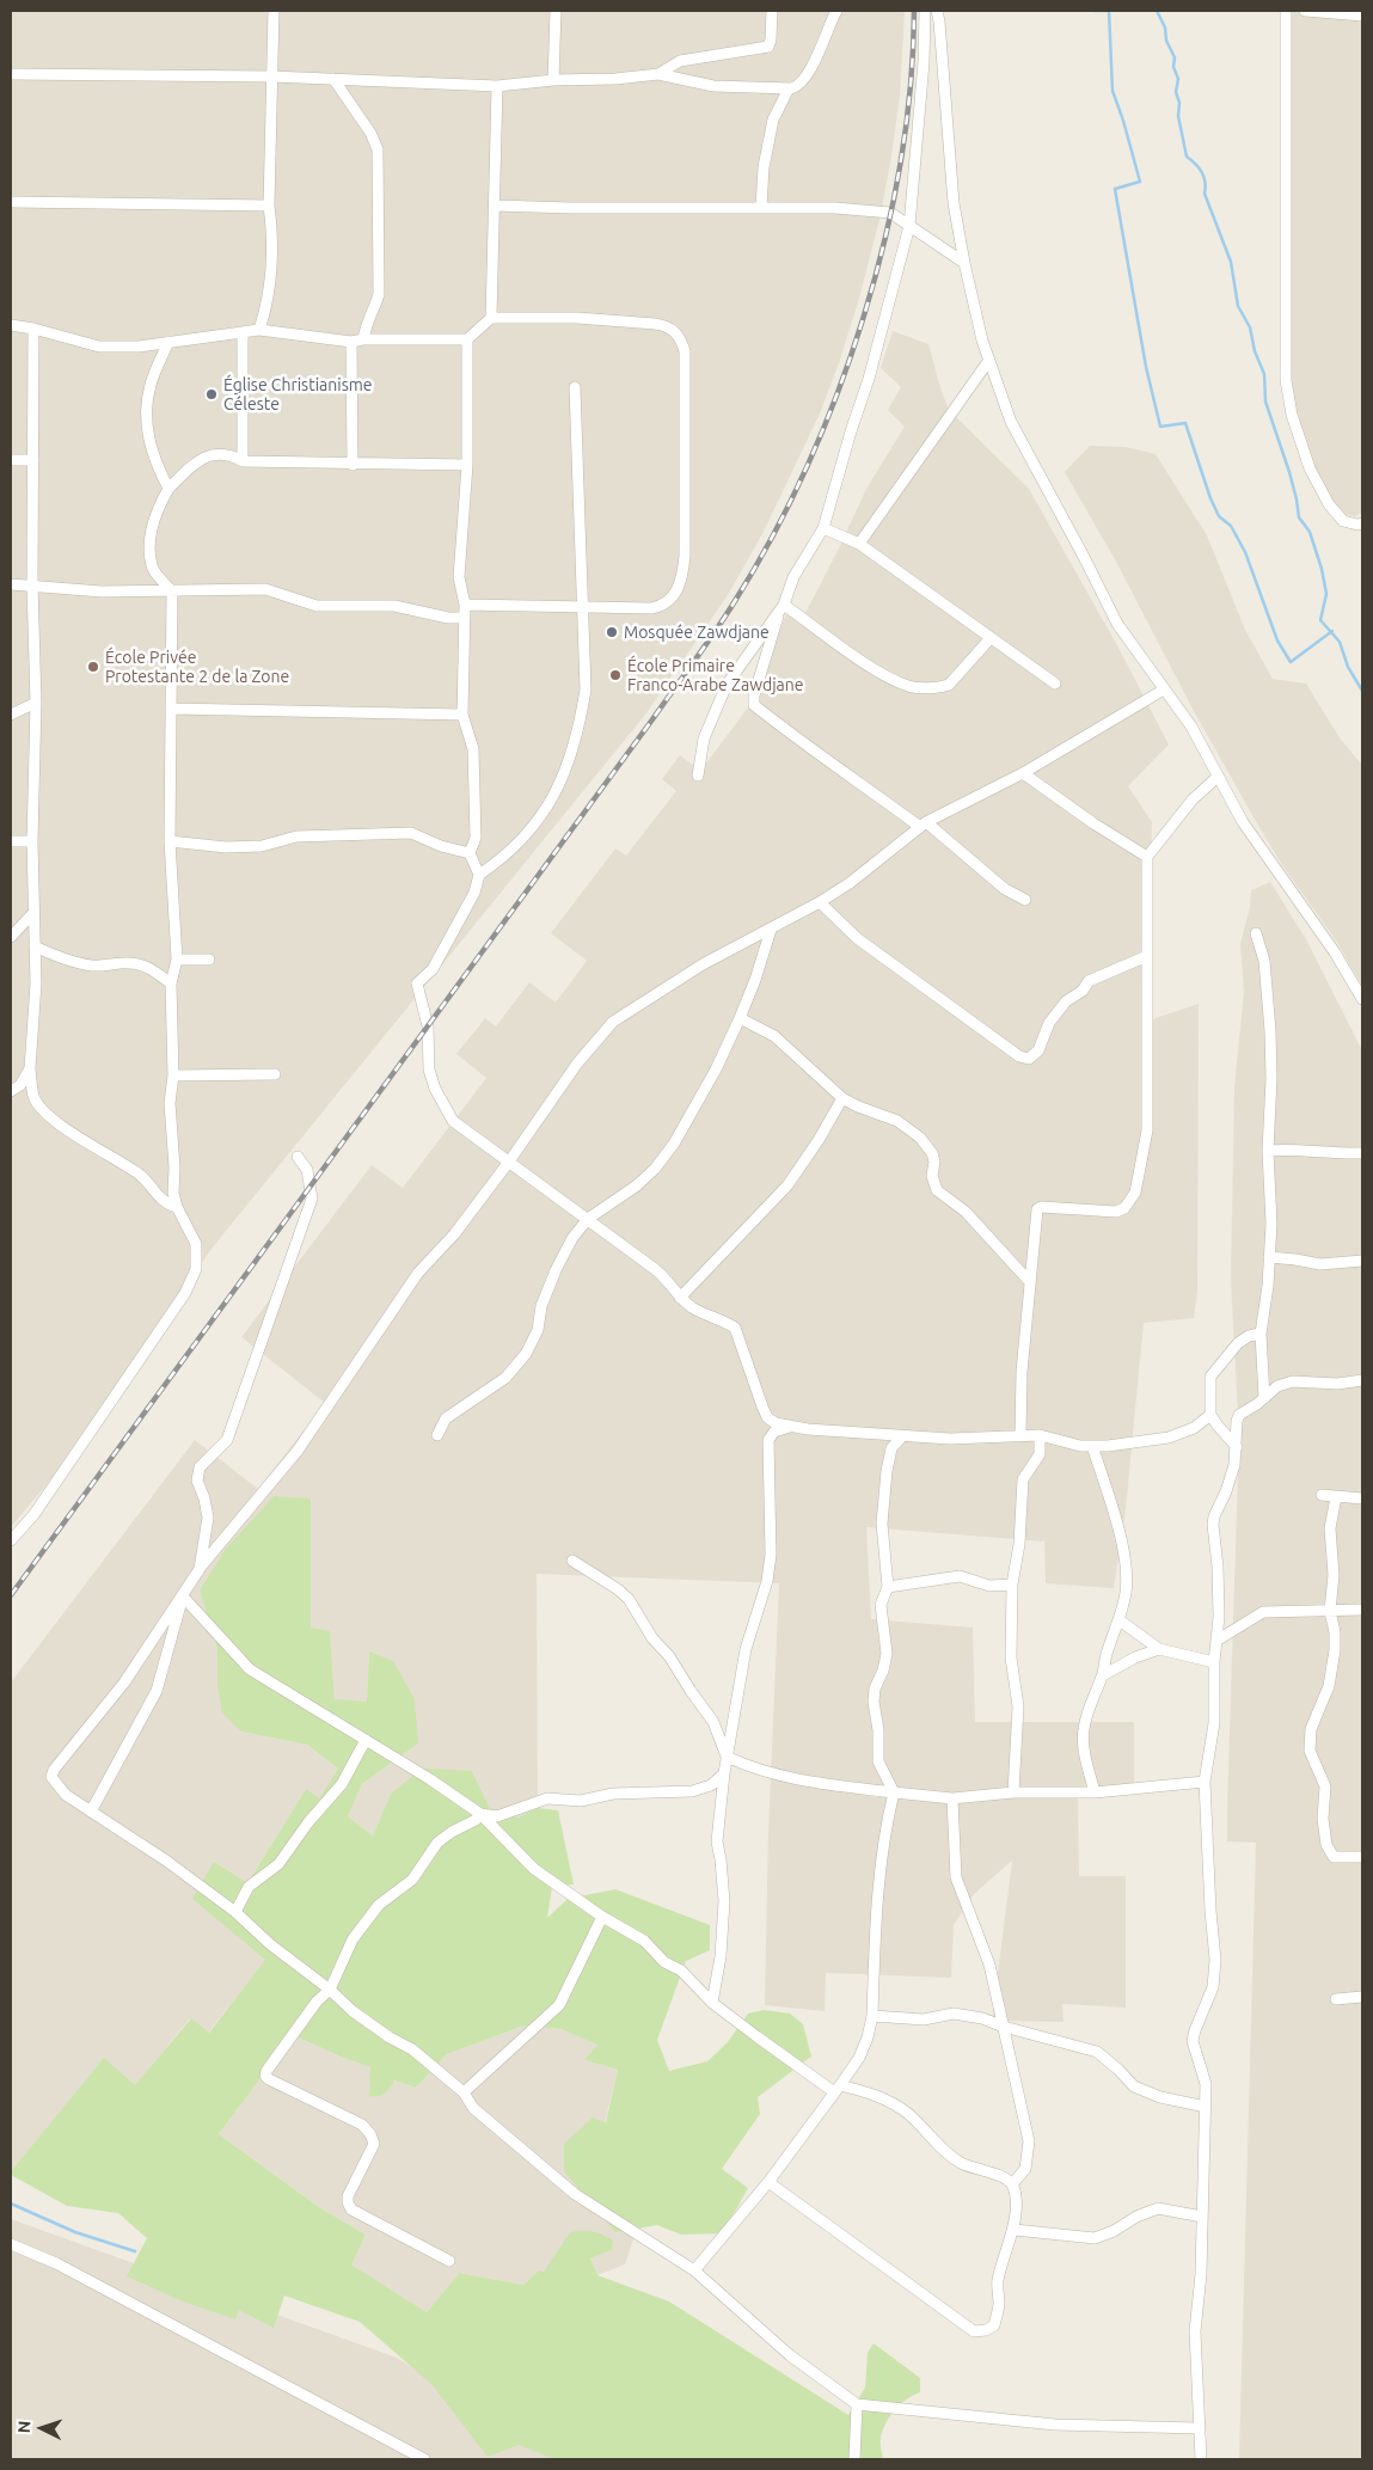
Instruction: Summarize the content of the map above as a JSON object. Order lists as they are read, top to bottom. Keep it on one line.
{"places":["Église Christianisme Céleste","Mosquée Zawdjane","École Privée Protestante 2 de la Zone","École Primaire Franco-Arabe Zawdjane"],"north":"left"}
